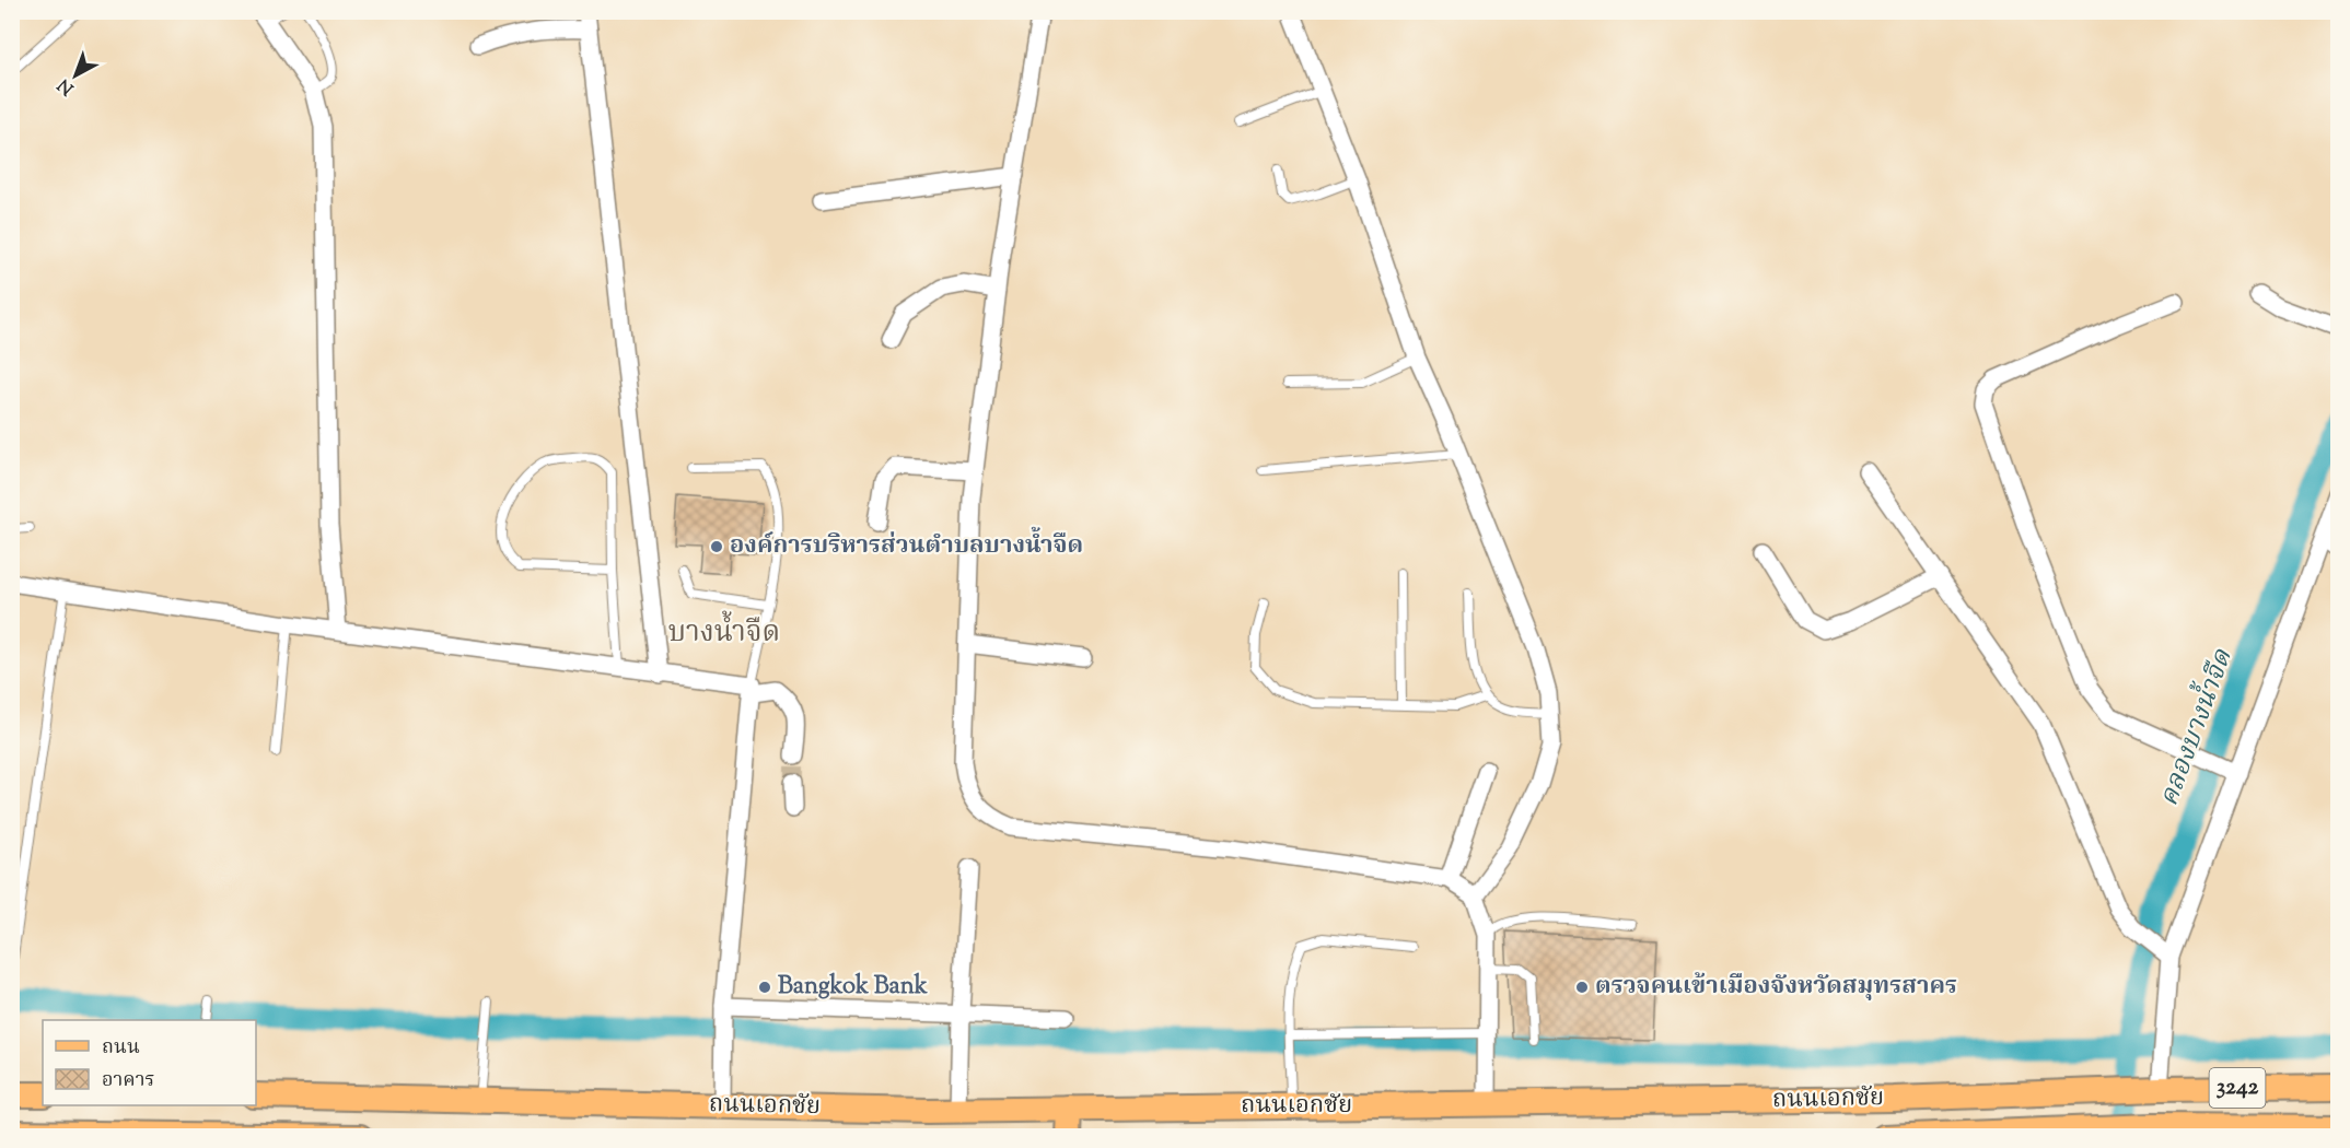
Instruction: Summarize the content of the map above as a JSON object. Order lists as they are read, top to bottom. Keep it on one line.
{"streets":{"main road":["3242","ถนนเอกชัย"]},"districts":["บางน้ำจืด"],"water":["คลองบางน้ำจืด"],"places":["องค์การบริหารส่วนตำบลบางน้ำจืด","Bangkok Bank","ตรวจคนเข้าเมืองจังหวัดสมุทรสาคร"],"legend":["ถนน","อาคาร"],"north":"bottom left"}
